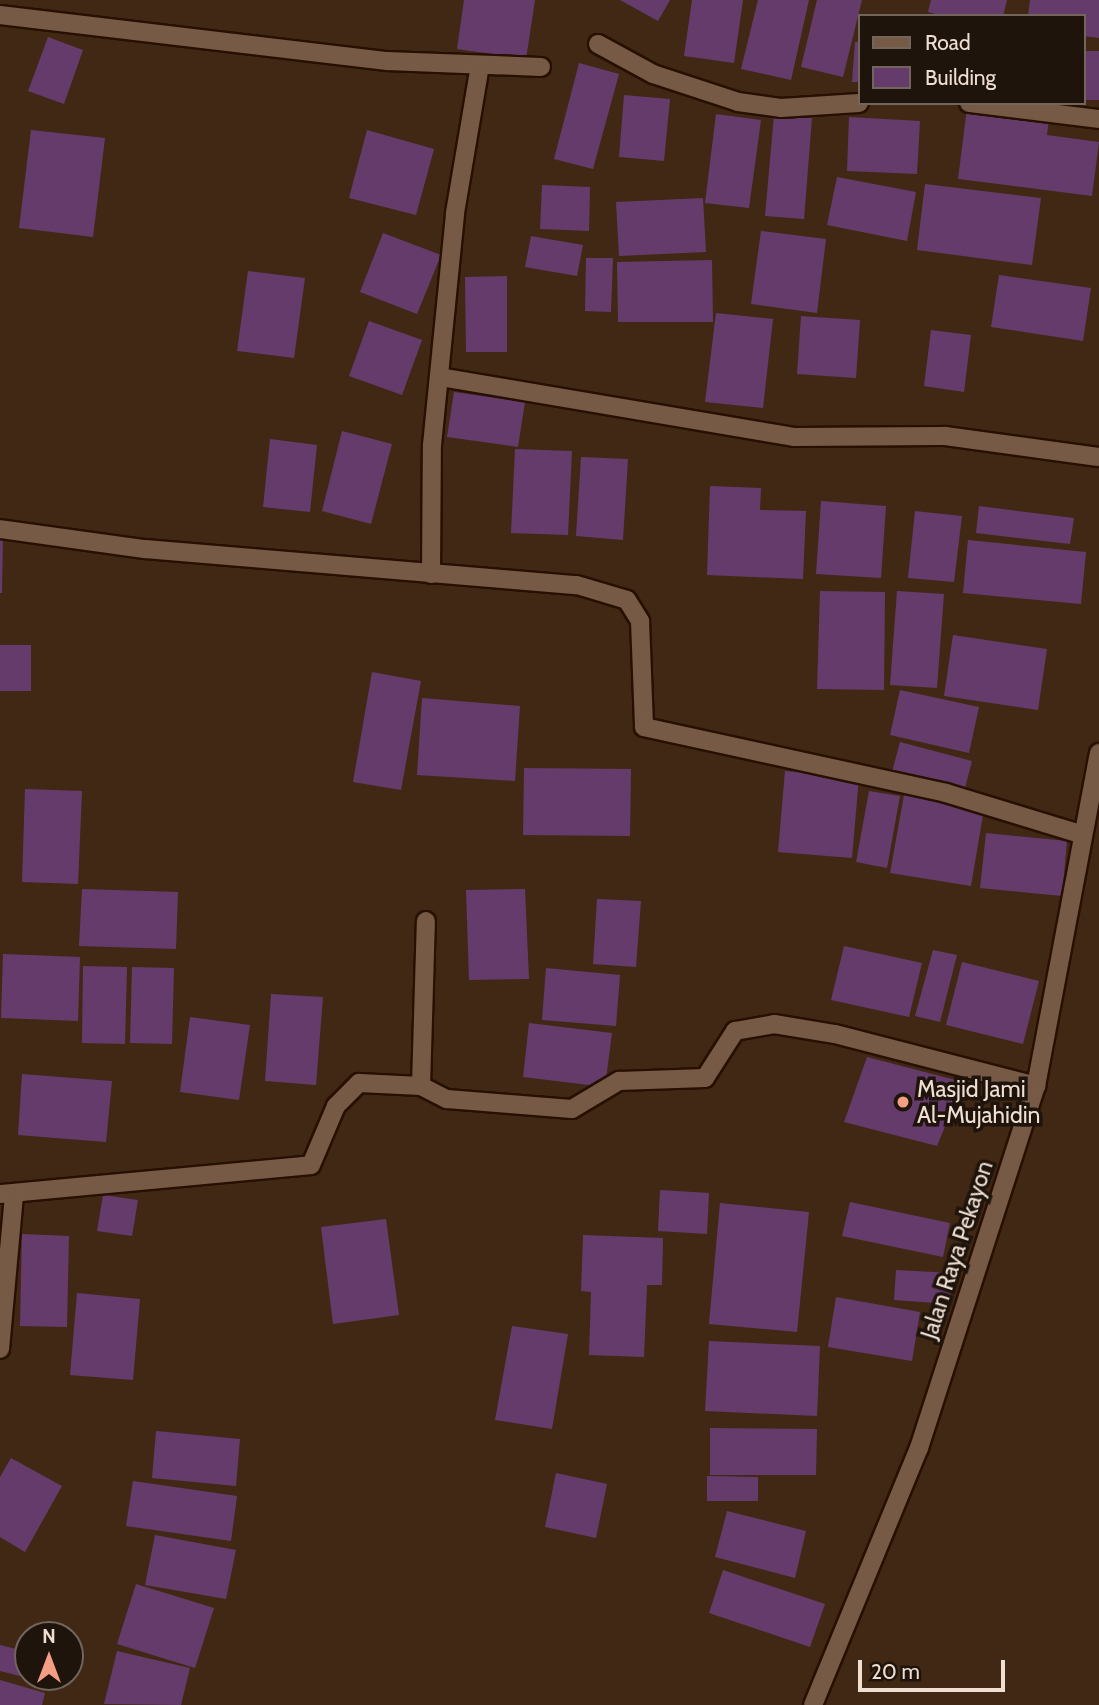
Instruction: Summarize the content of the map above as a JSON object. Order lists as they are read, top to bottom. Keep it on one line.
{"streets":{"street":["Jalan Raya Pekayon"]},"places":["Masjid Jami Al-Mujahidin"],"legend":["Road","Building"],"scale_bar":"20 m","north":"top"}
